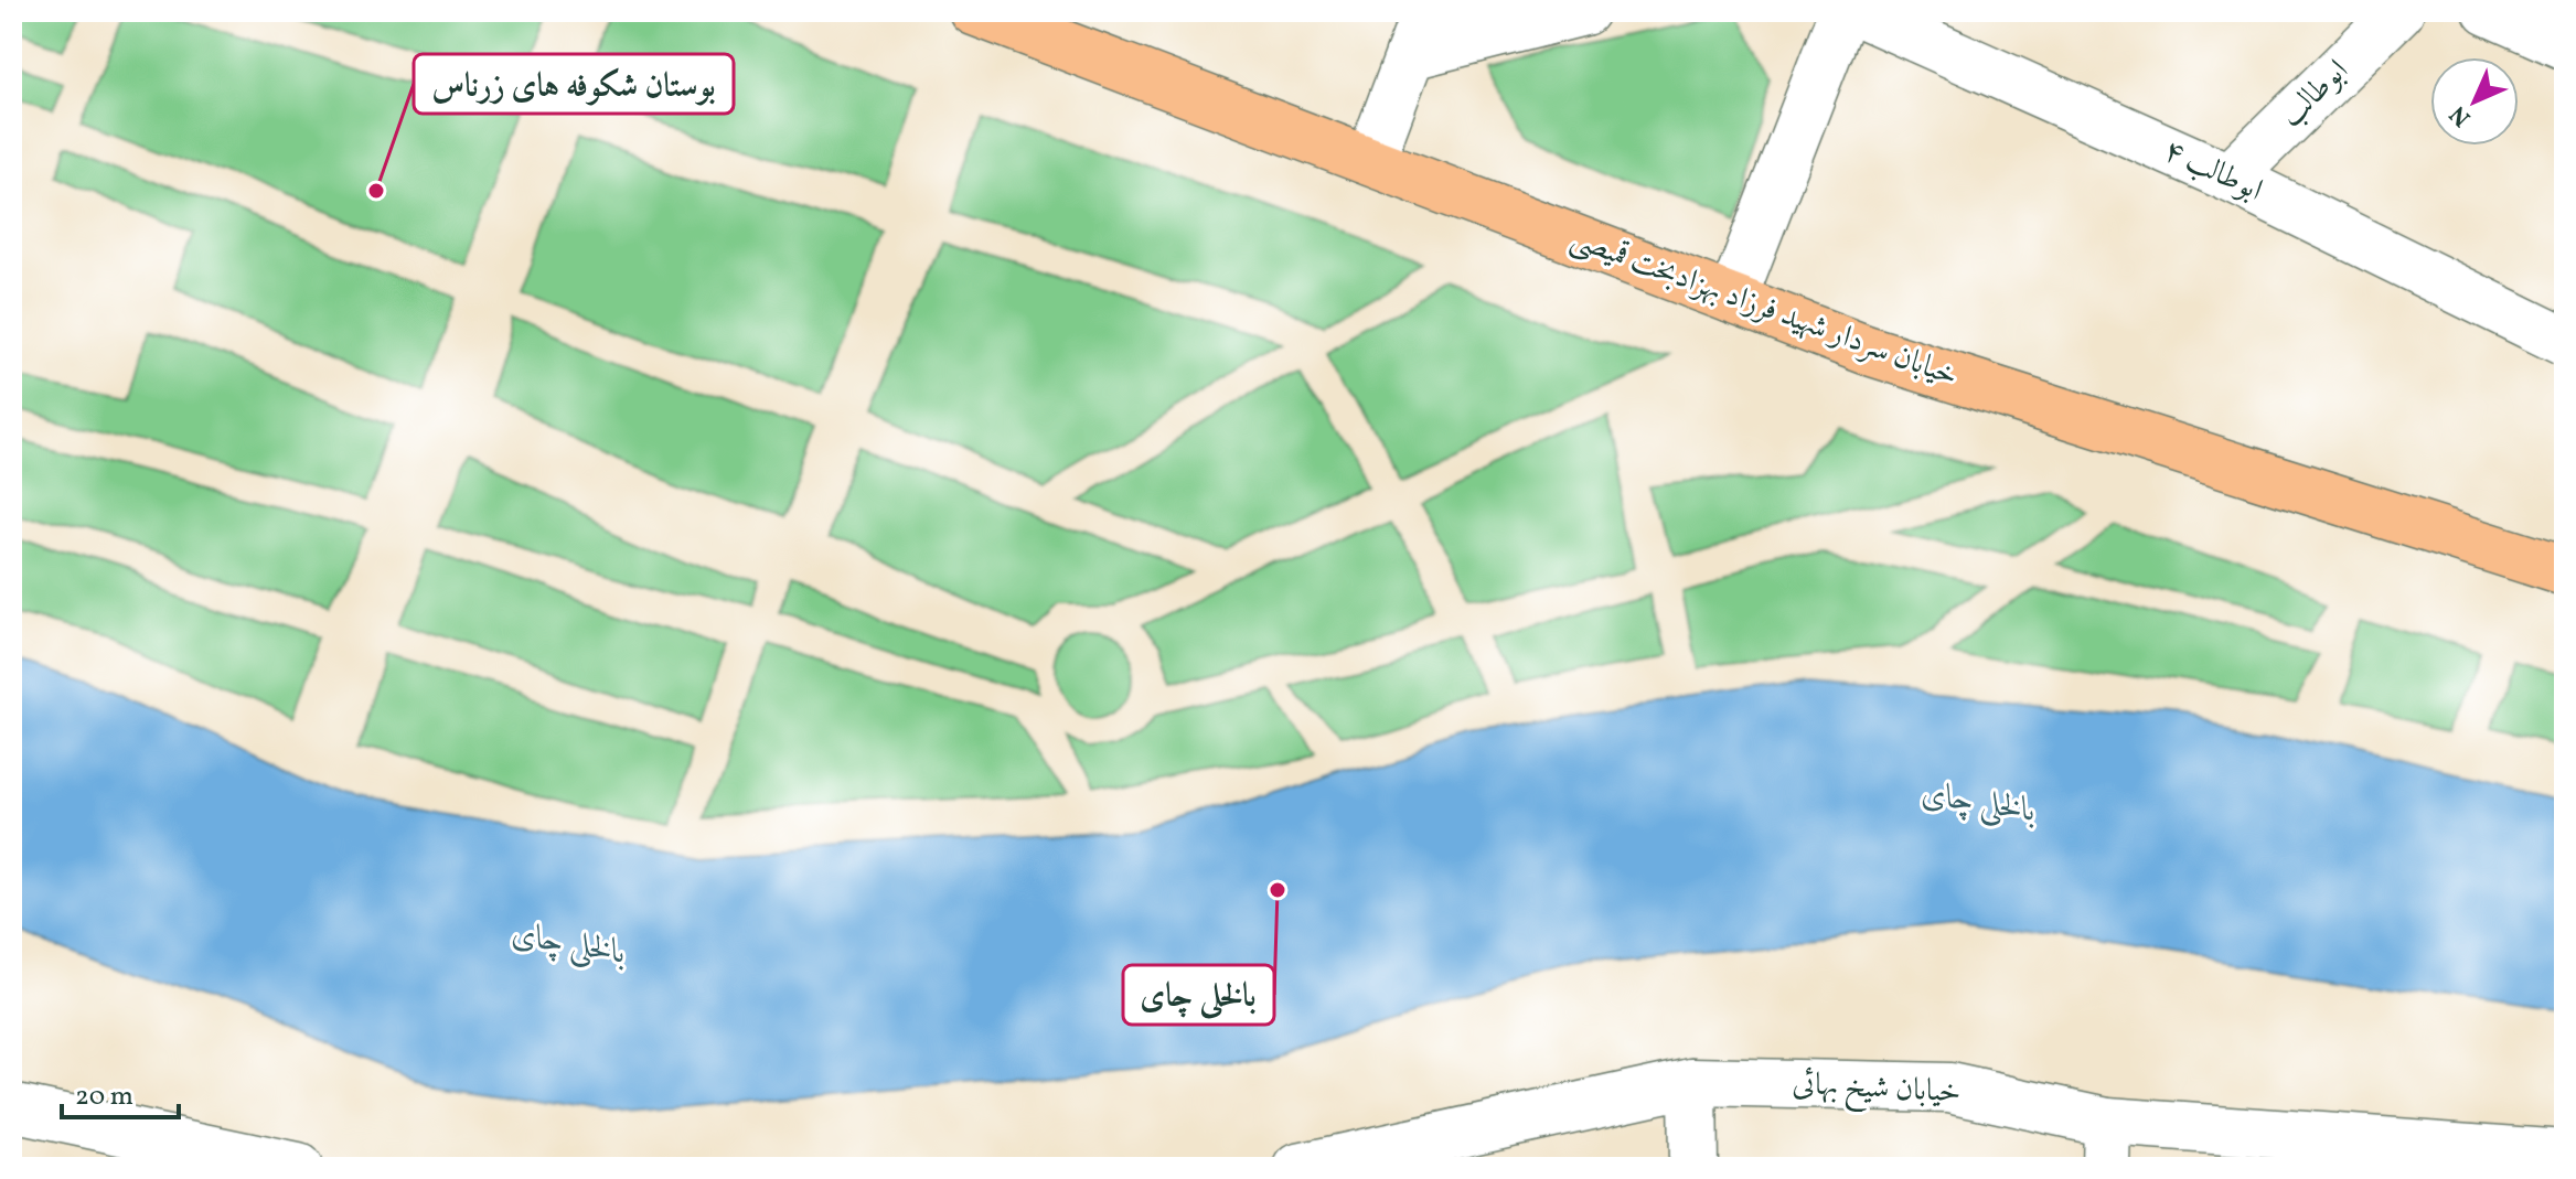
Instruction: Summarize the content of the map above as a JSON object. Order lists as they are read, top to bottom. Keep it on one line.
{"streets":{"main road":["خیابان سردار شهید فرزاد بهزاد‌بخت قمیصی"],"street":["ابوطالب","ابوطالب ۴","خیابان شیخ بهائی"]},"crossings":[["ابوطالب","ابوطالب ۴"]],"water":["بالخلی چای"],"places":["بوستان شکوفه های زرناس","بالخلی چای"],"scale_bar":"20 m","north":"bottom left"}
